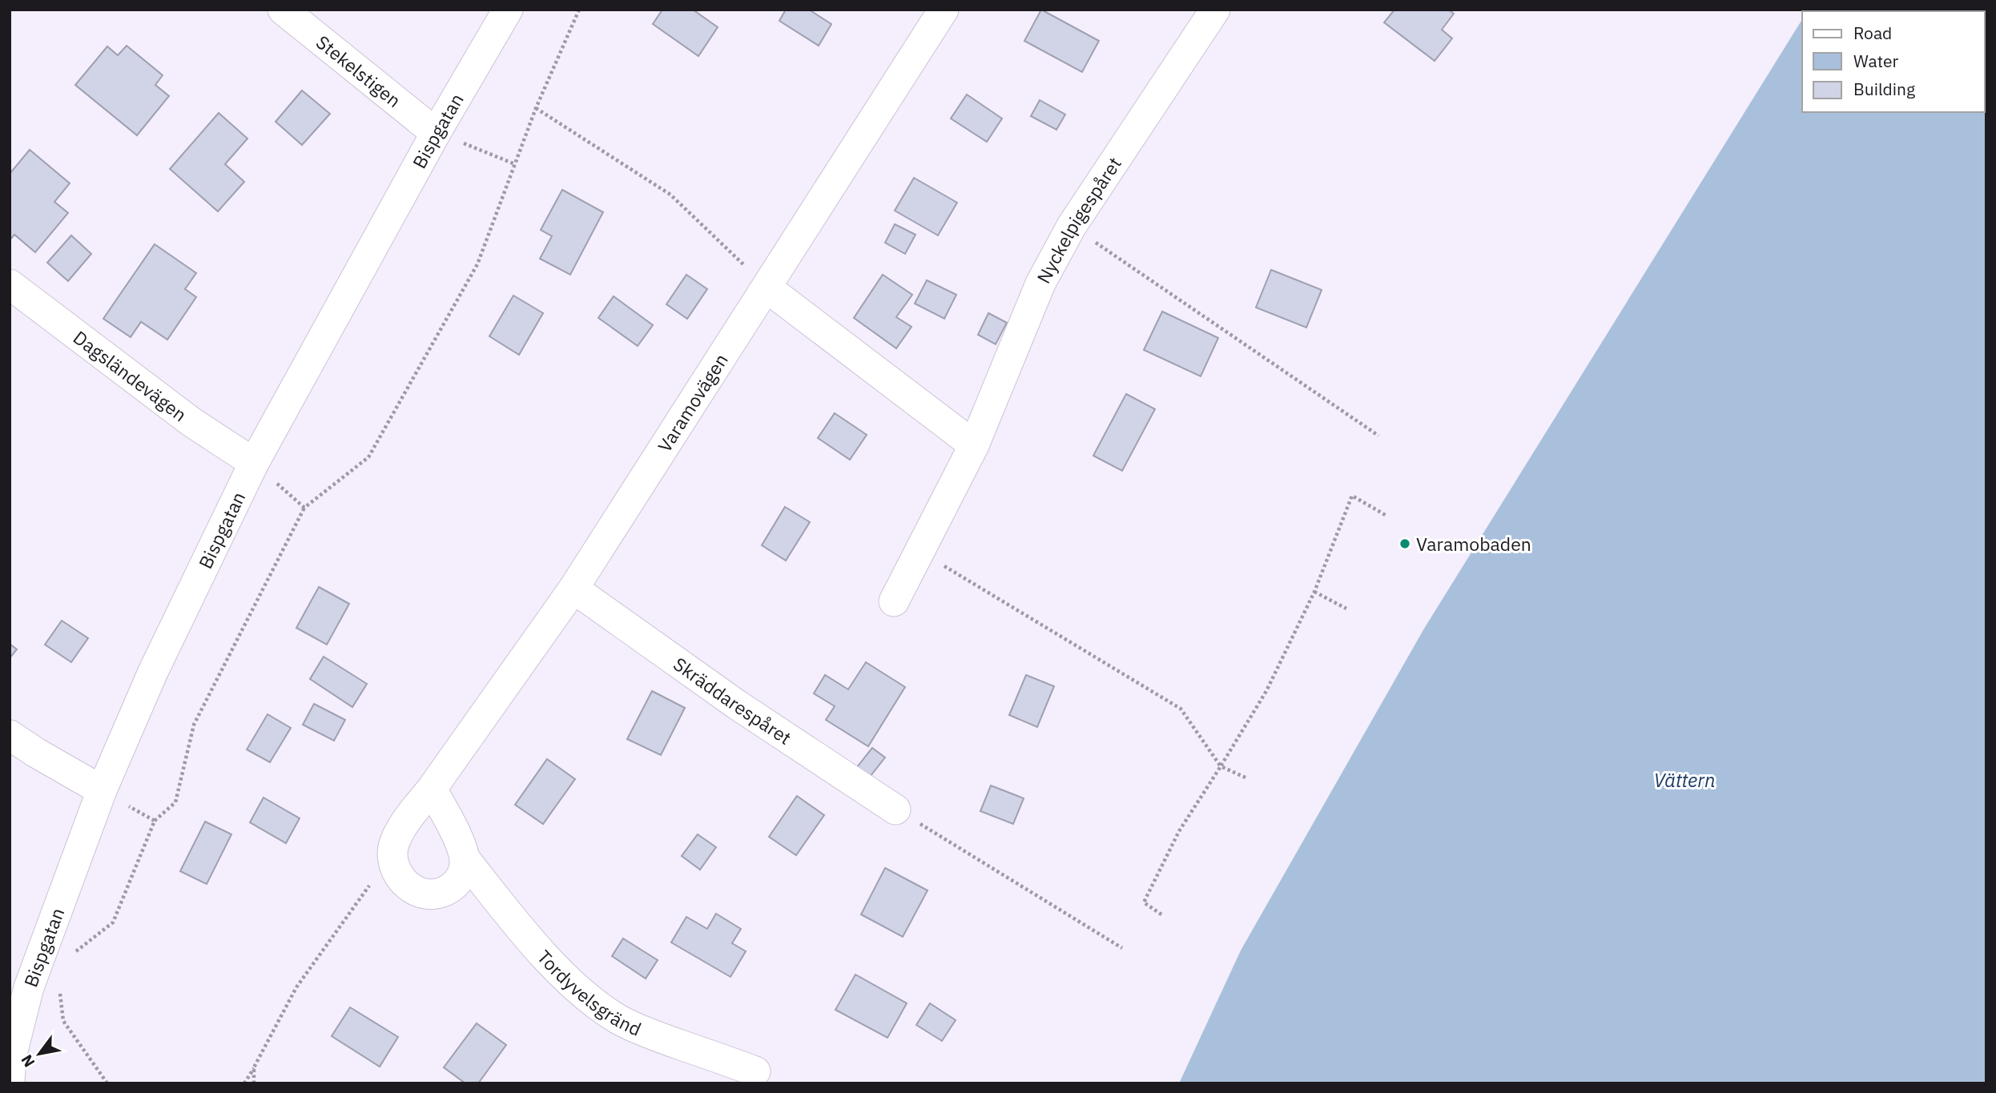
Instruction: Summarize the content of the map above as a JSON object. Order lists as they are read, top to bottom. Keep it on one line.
{"streets":{"street":["Stekelstigen","Bispgatan","Nyckelpigespåret","Dagsländevägen","Varamovägen","Skräddarespåret","Tordyvelsgränd"]},"crossings":[["Stekelstigen","Bispgatan"],["Bispgatan","Dagsländevägen"],["Varamovägen","Skräddarespåret"]],"water":["Vättern"],"places":["Varamobaden"],"legend":["Road","Water","Building"],"north":"bottom left"}
